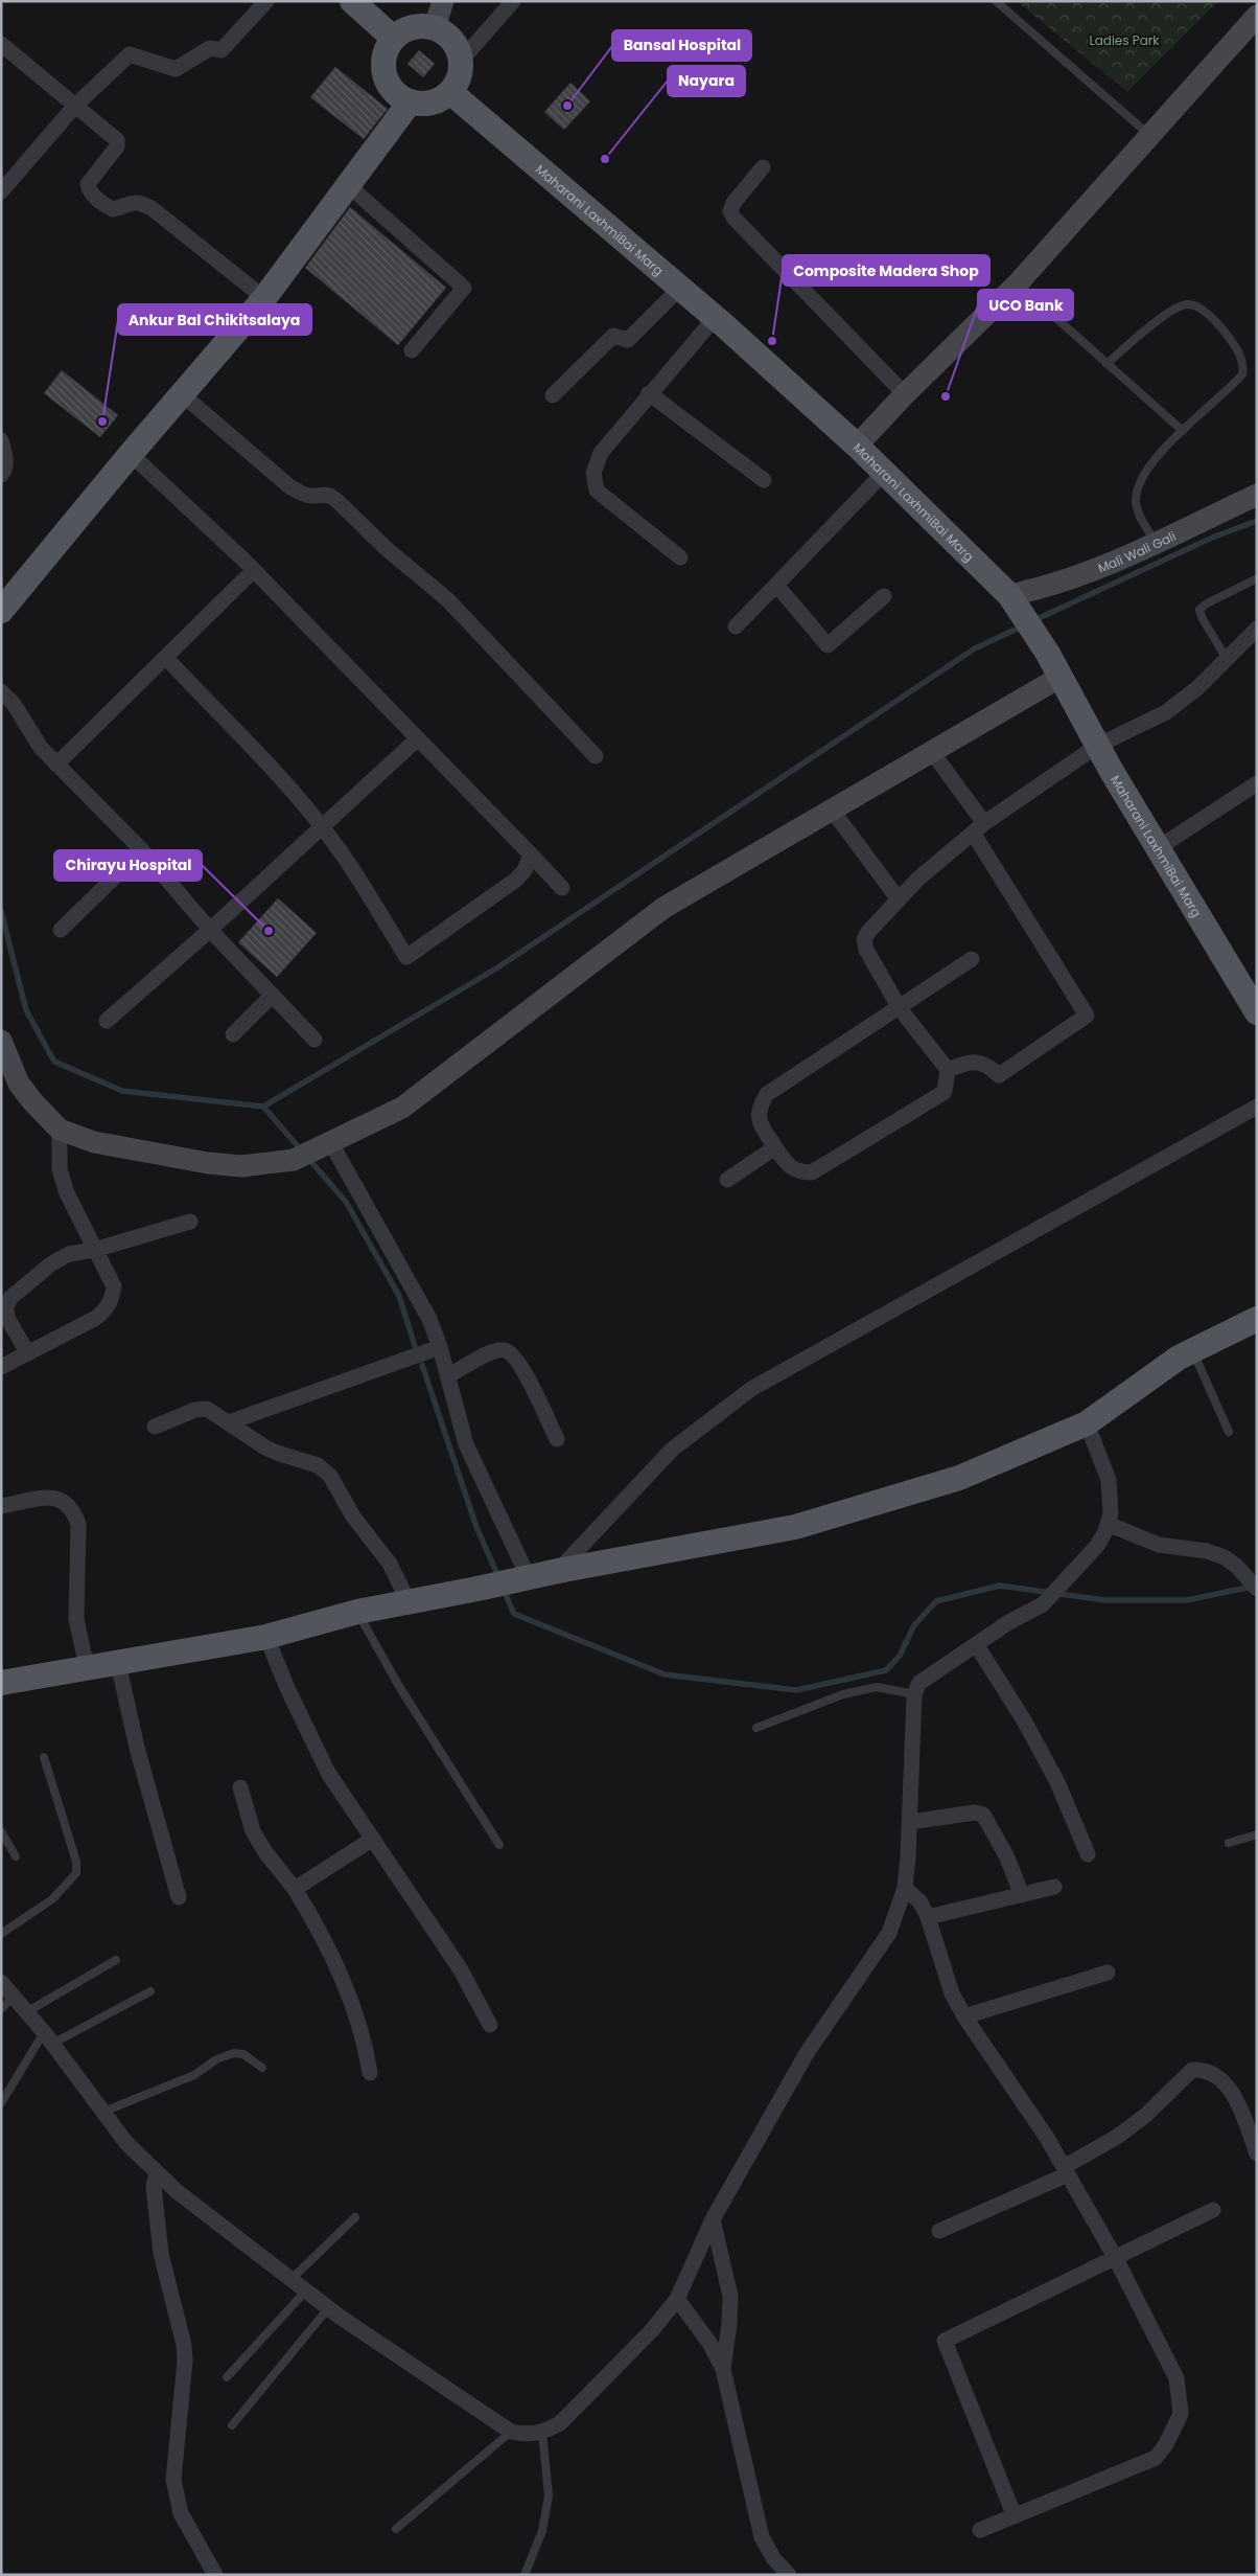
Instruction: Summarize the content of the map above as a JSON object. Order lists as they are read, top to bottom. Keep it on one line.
{"streets":{"main road":["Maharani LaxhmiBai Marg"],"street":["Mali Wali Gali"]},"crossings":[["Maharani LaxhmiBai Marg","Mali Wali Gali"]],"parks":["Ladies Park"],"places":["Bansal Hospital","Nayara","Composite Madera Shop","UCO Bank","Ankur Bal Chikitsalaya","Chirayu Hospital"]}
